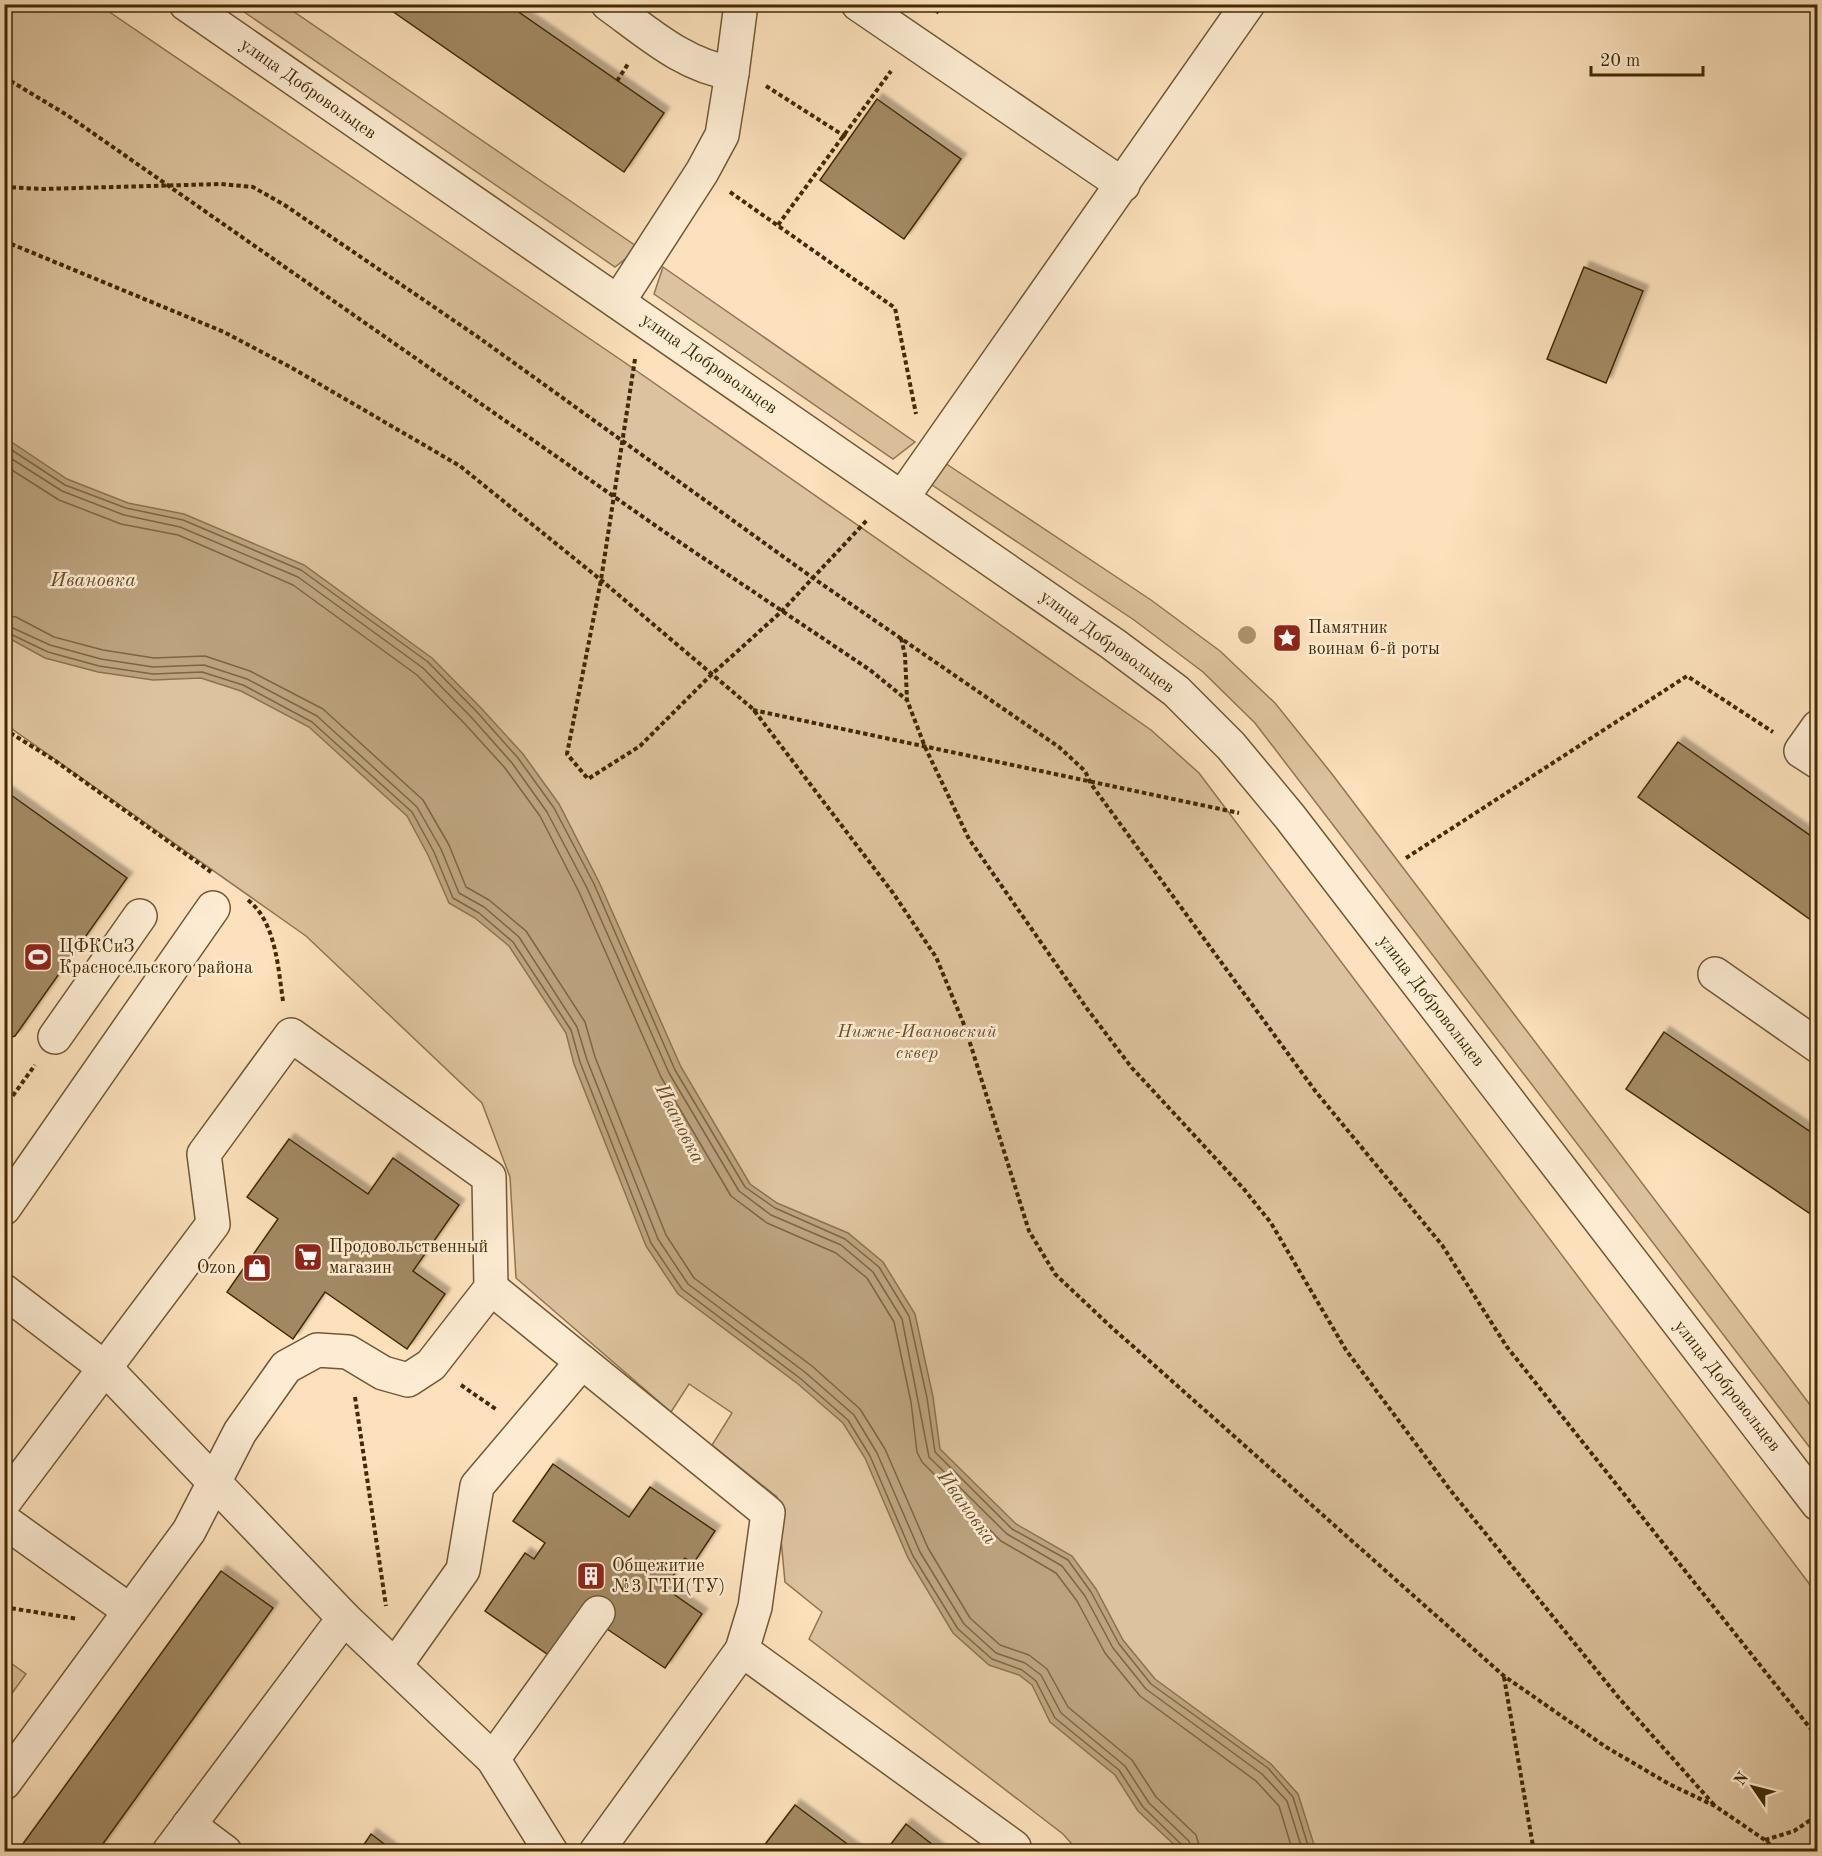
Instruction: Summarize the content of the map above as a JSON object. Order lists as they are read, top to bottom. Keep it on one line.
{"streets":{"street":["улица Добровольцев"]},"water":["Ивановка"],"parks":["Нижне-Ивановский сквер"],"places":{"place":["Памятник воинам 6-й роты"],"sports":["ЦФКСиЗ Красносельского района"],"supermarket":["Продовольственный магазин"],"shop":["Ozon"],"building":["Общежитие №3 ГТИ(ТУ)"]},"scale_bar":"20 m","north":"top left"}
